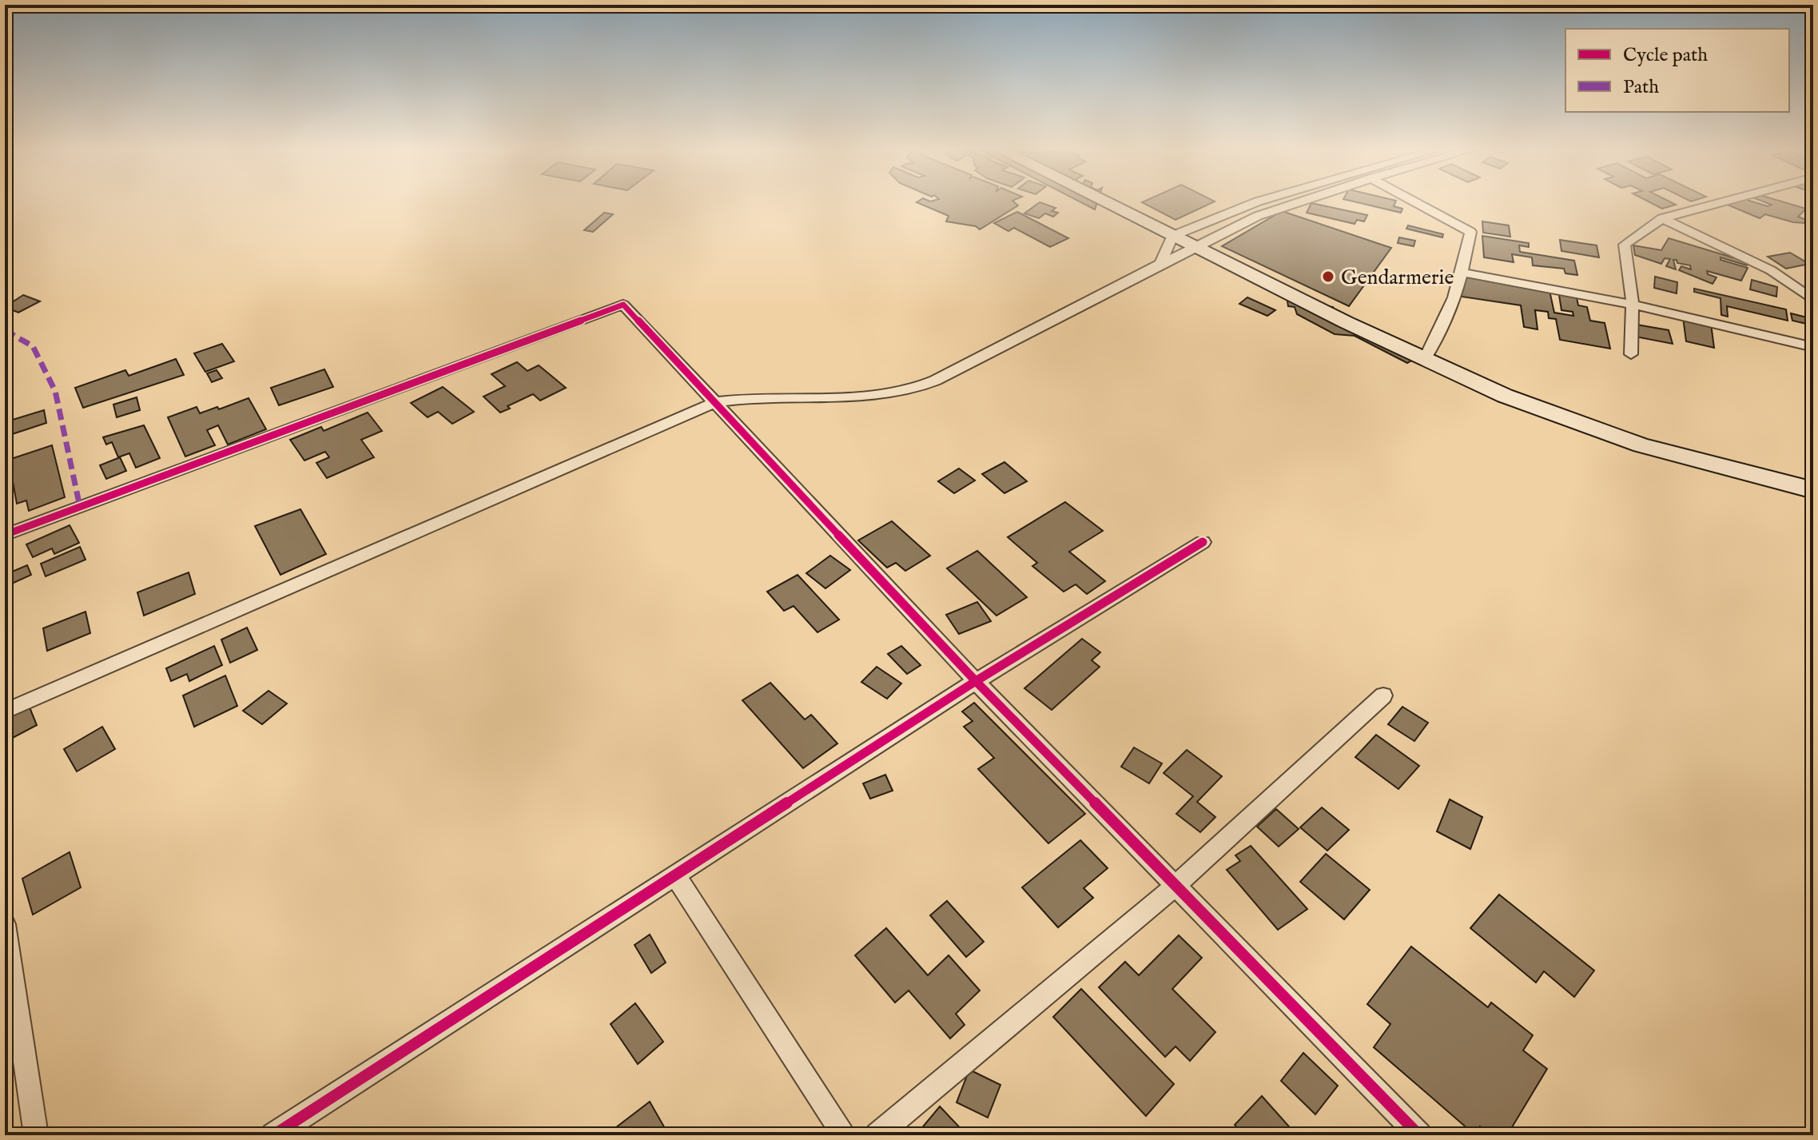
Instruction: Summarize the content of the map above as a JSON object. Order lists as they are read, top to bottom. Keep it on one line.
{"places":["Gendarmerie"],"legend":["Cycle path","Path"]}
